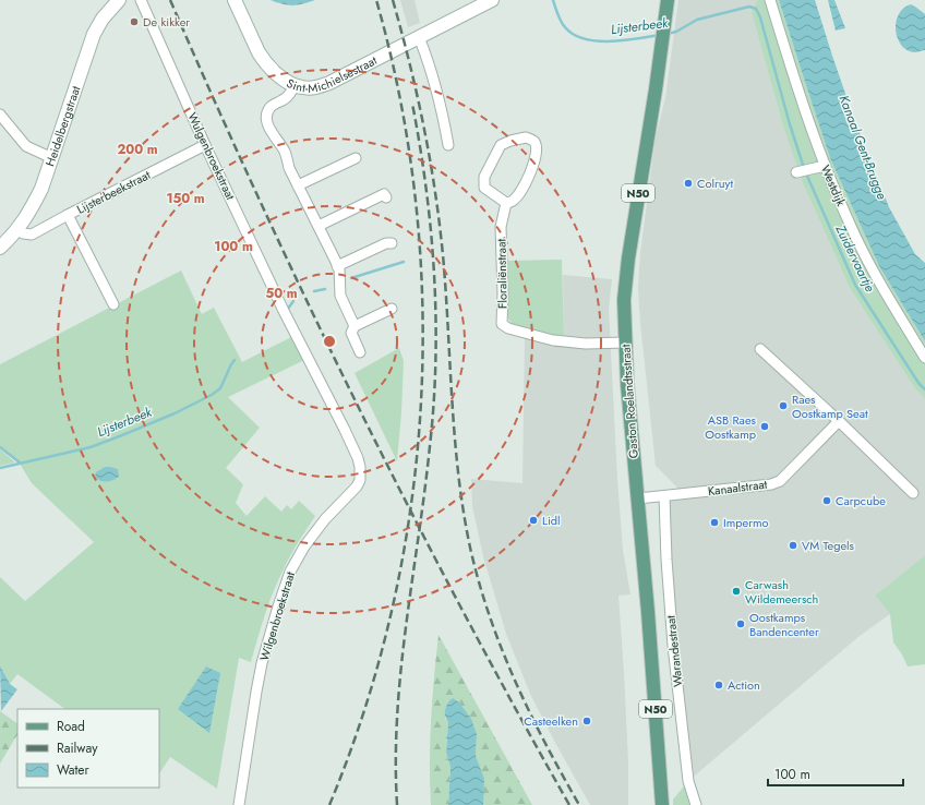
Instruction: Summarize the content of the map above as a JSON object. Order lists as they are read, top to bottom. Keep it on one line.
{"streets":{"main road":["Sint-Michielsestraat","Heidelbergstraat","N50","Gaston Roelandtsstraat"],"street":["Wulgenbroekstraat","Westdijk","Lijsterbeekstraat","Floraliënstraat","Kanaalstraat","Wilgenbroekstraat","Warandestraat"]},"crossings":[["Heidelbergstraat","Lijsterbeekstraat"],["Wulgenbroekstraat","Lijsterbeekstraat"],["Wulgenbroekstraat","Wilgenbroekstraat"],["Floraliënstraat","Gaston Roelandtsstraat"],["Gaston Roelandtsstraat","Kanaalstraat"],["Kanaalstraat","Warandestraat"]],"water":["Lijsterbeek","Kanaal Gent-Brugge","Zuidervaartje"],"places":["De kikker","Colruyt","Raes Oostkamp Seat","ASB Raes Oostkamp","Carpcube","Lidl","Impermo","VM Tegels","Carwash Wildemeersch","Oostkamps Bandencenter","Action","Casteelken"],"legend":["Road","Railway","Water"],"scale_bar":"100 m","rings":["200 m","150 m","100 m","50 m"]}
